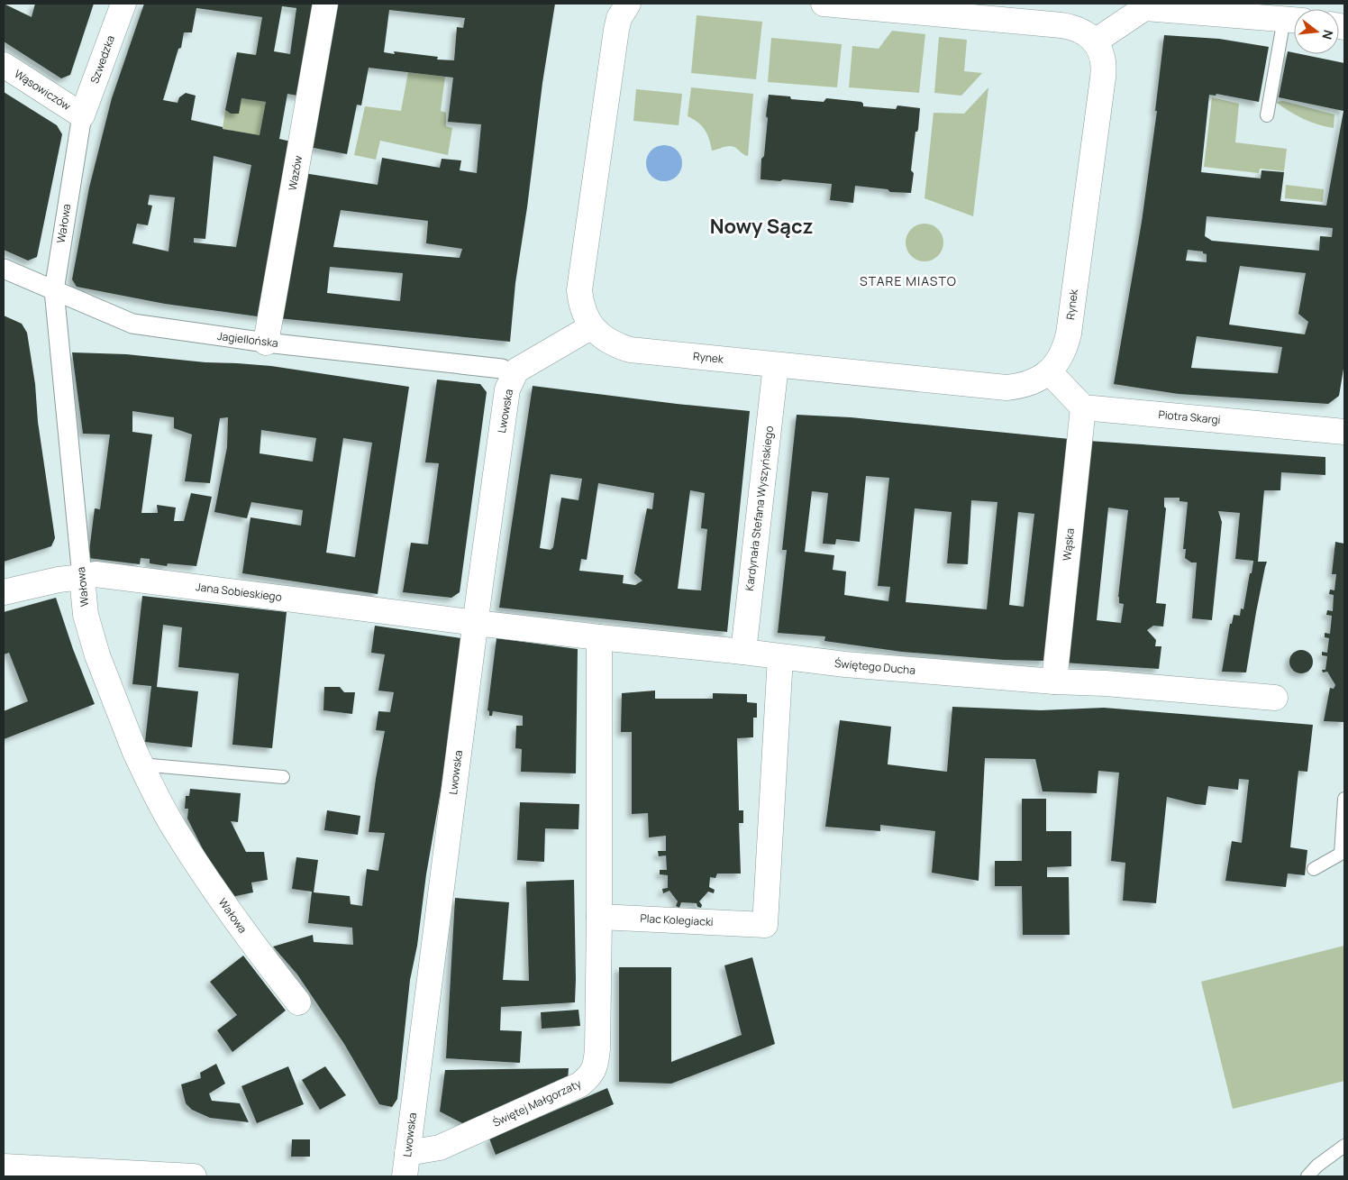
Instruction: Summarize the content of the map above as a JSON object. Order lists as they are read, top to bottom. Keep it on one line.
{"streets":{"street":["Szwedzka","Wąsowiczów","Wazów","Wałowa","Rynek","Jagiellońska","Lwowska","Piotra Skargi","Kardynała Stefana Wyszyńskiego","Wąska","Jana Sobieskiego","Świętego Ducha","Plac Kolegiacki","Świętej Małgorzaty"]},"crossings":[["Szwedzka","Wąsowiczów"],["Szwedzka","Wałowa"],["Wąsowiczów","Wałowa"],["Wazów","Jagiellońska"],["Wałowa","Jagiellońska"],["Wałowa","Jana Sobieskiego"],["Rynek","Kardynała Stefana Wyszyńskiego"],["Jagiellońska","Lwowska"],["Lwowska","Jana Sobieskiego"],["Lwowska","Świętego Ducha"],["Lwowska","Świętej Małgorzaty"],["Piotra Skargi","Wąska"],["Kardynała Stefana Wyszyńskiego","Świętego Ducha"],["Wąska","Świętego Ducha"],["Jana Sobieskiego","Świętego Ducha"],["Świętego Ducha","Plac Kolegiacki"],["Plac Kolegiacki","Świętej Małgorzaty"]],"districts":["Nowy Sącz","STARE MIASTO"],"north":"right"}
